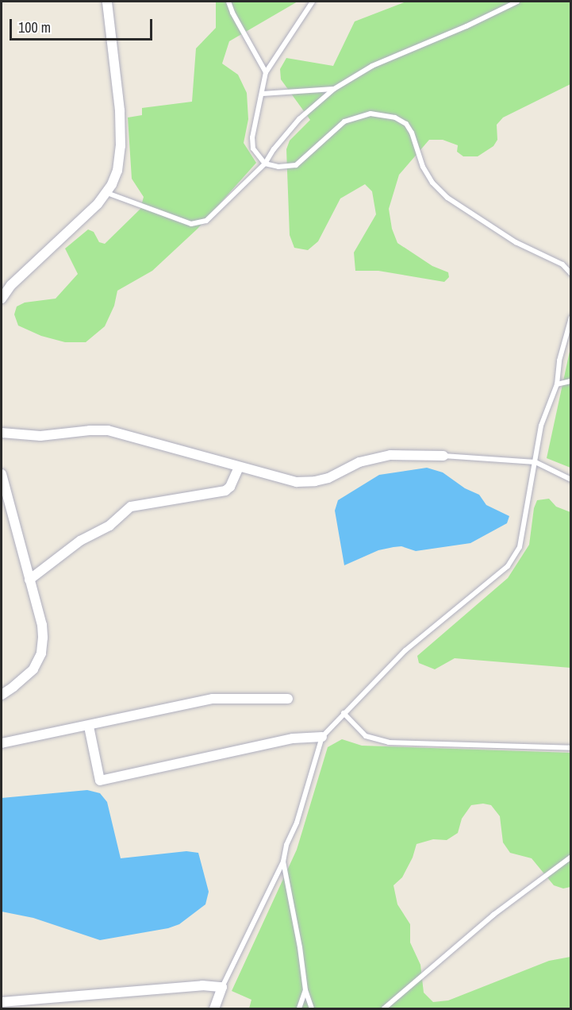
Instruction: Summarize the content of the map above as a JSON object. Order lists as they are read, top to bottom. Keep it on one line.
{"scale_bar":"100 m"}
